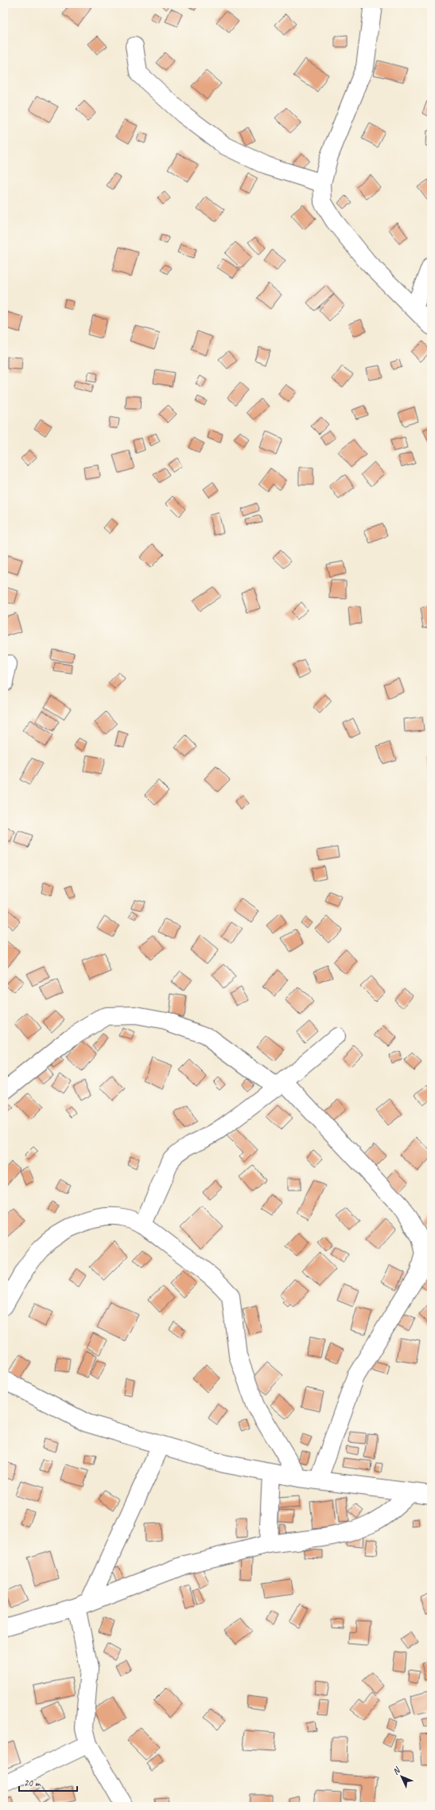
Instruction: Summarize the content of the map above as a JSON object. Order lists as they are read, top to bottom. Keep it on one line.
{"scale_bar":"20 m","north":"top left"}
